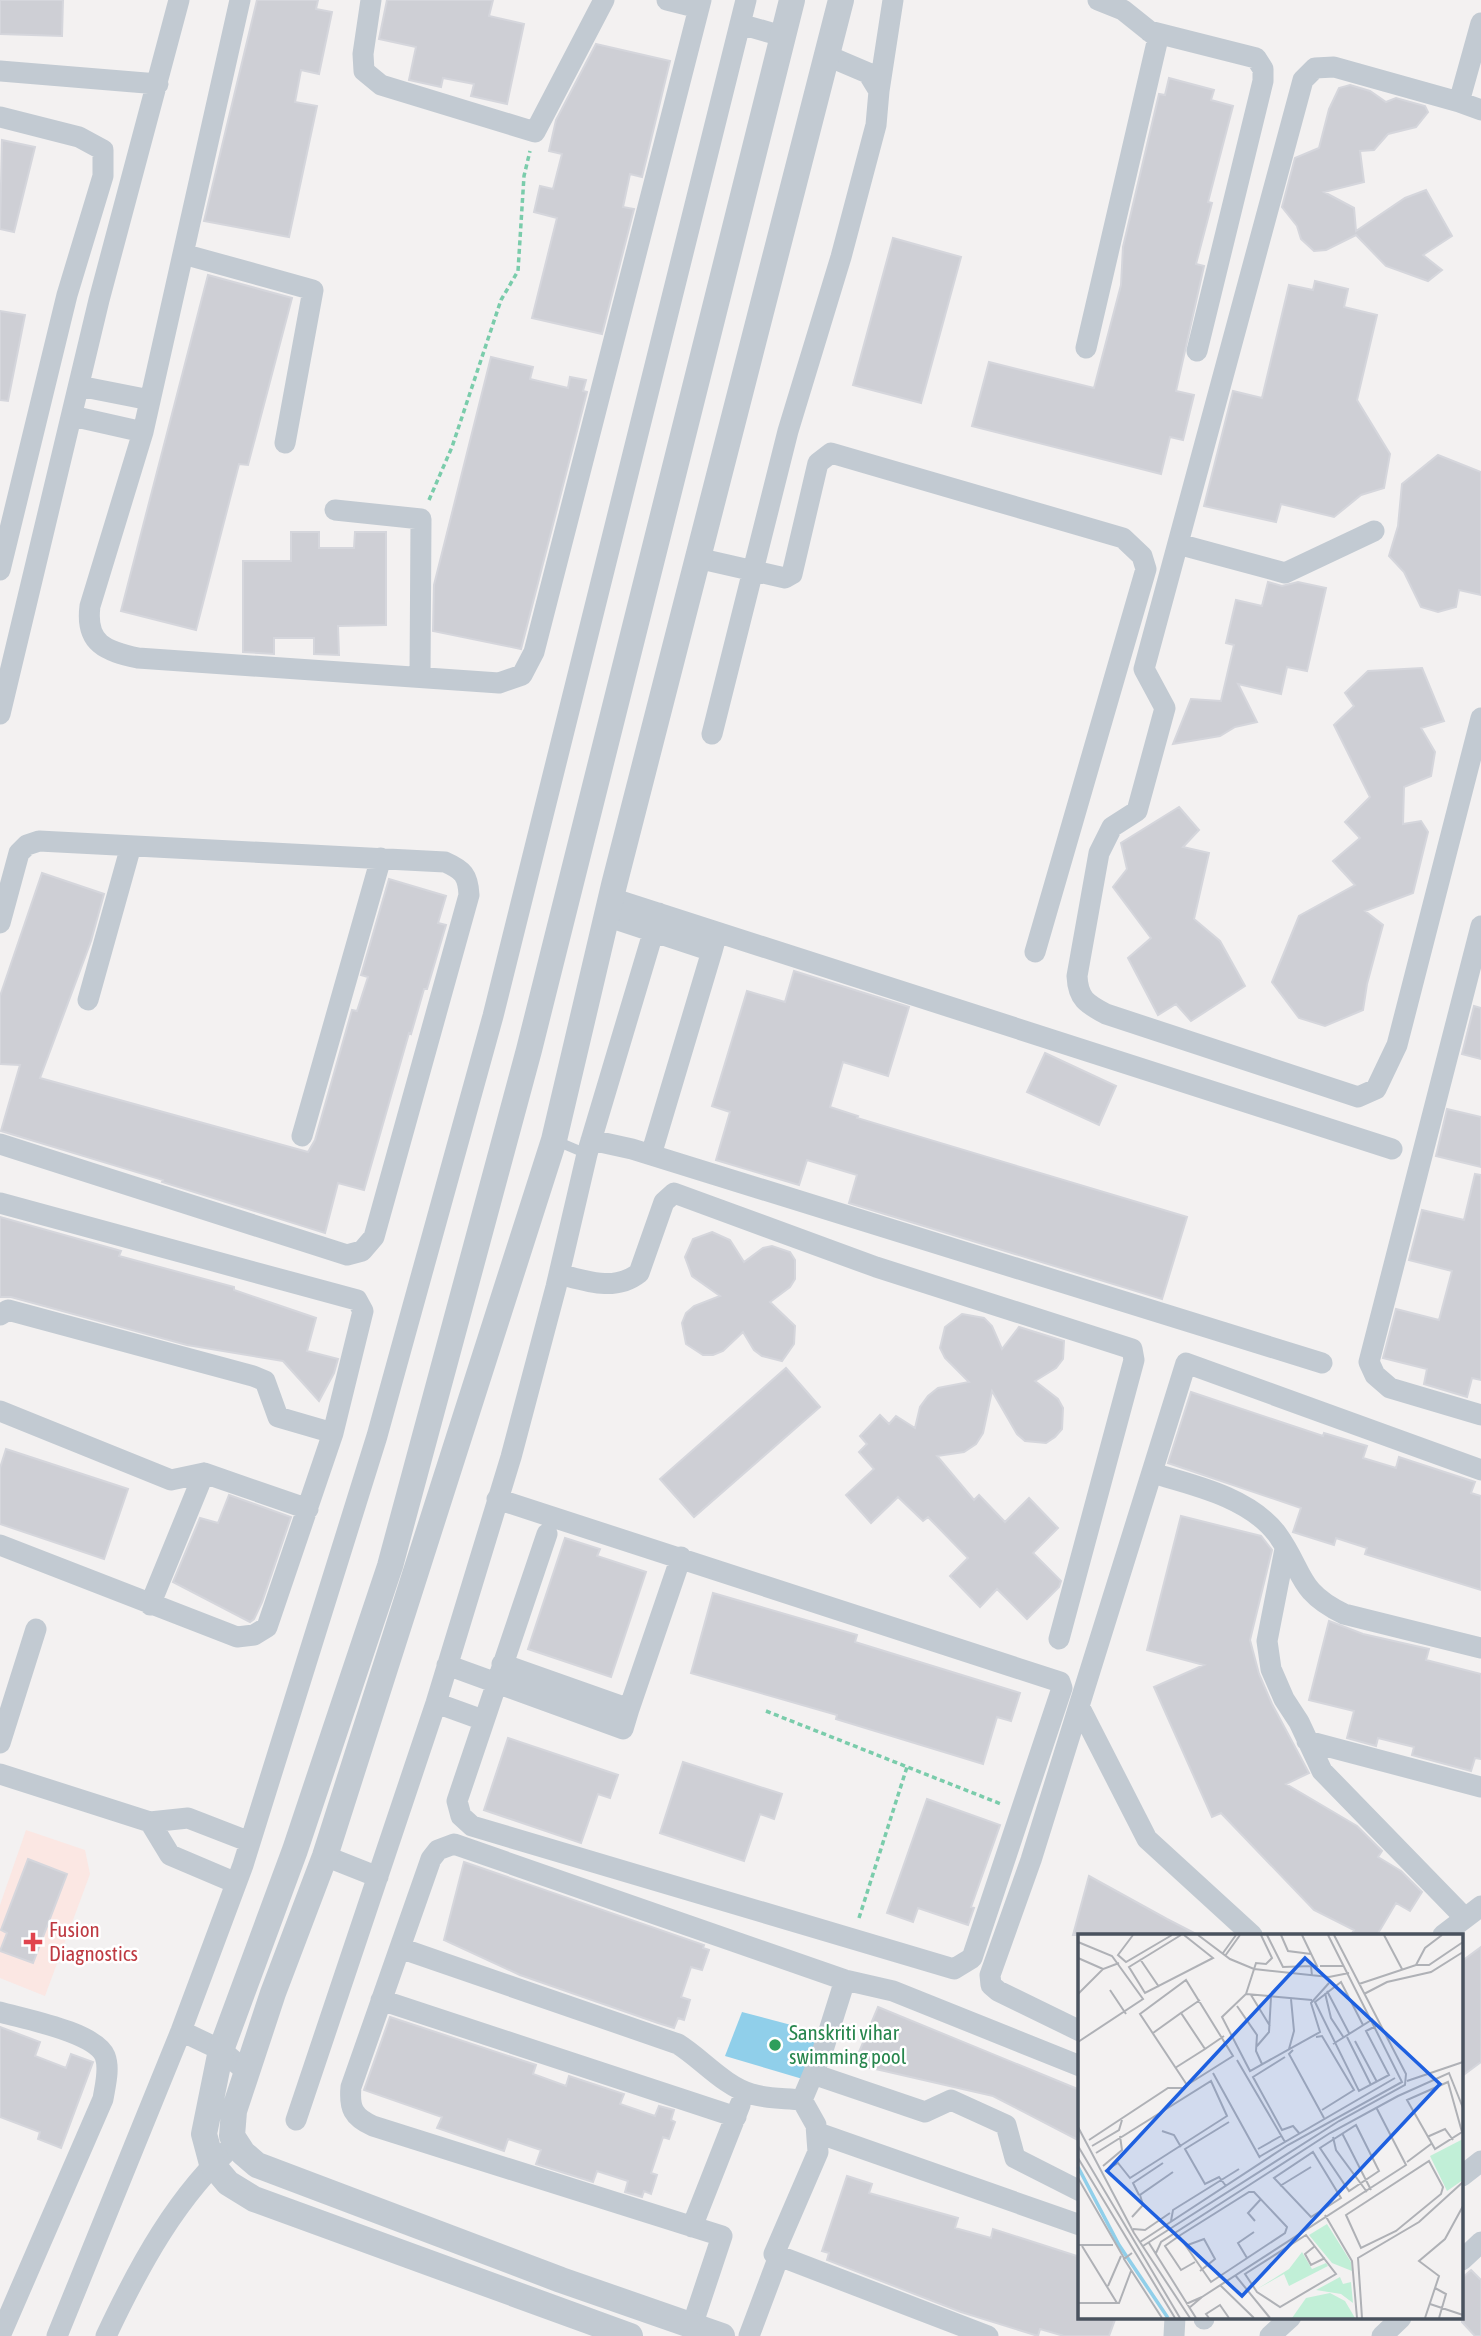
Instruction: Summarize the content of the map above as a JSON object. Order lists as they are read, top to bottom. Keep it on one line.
{"places":{"health":["Fusion Diagnostics"],"other":["Sanskriti vihar swimming pool"]}}
